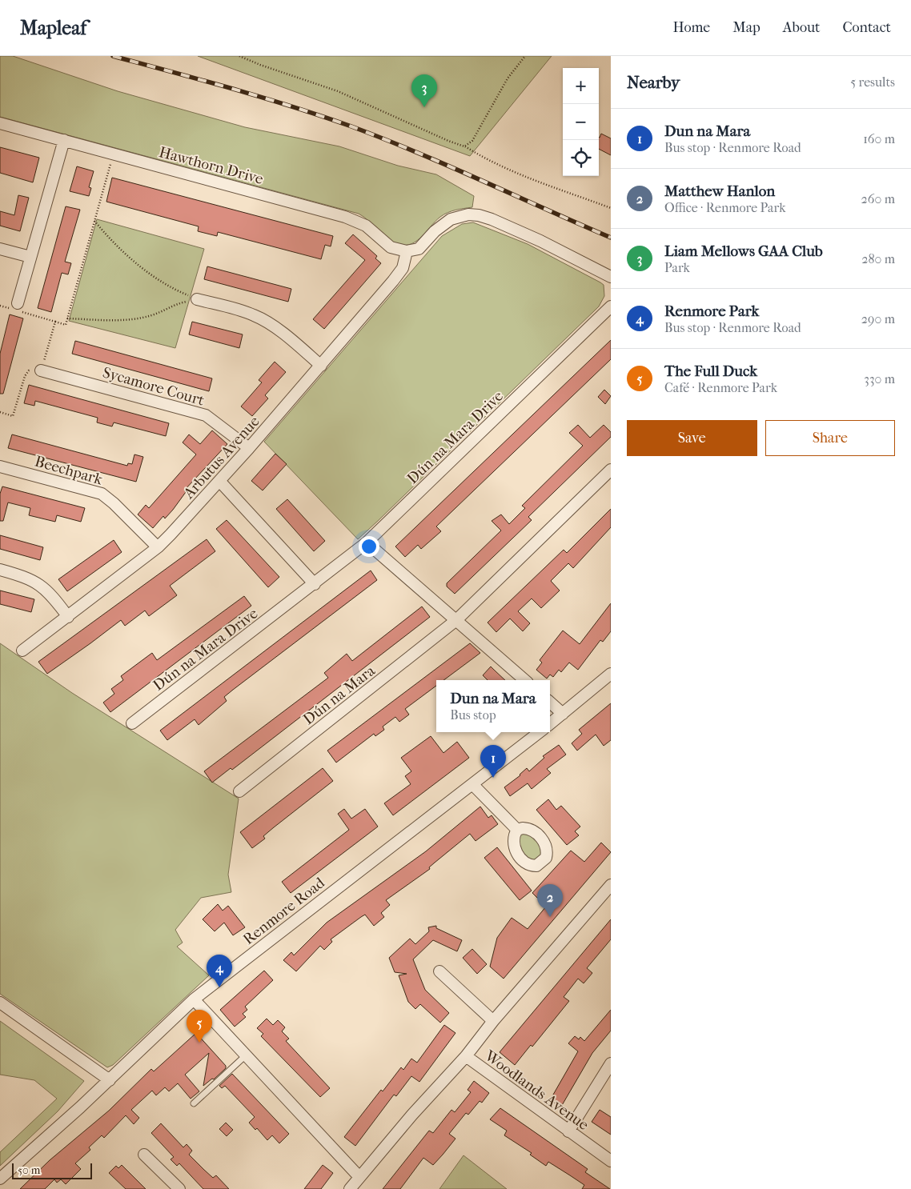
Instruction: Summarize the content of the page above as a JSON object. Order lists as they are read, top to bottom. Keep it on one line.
{"streets":{"street":["Hawthorn Drive","Sycamore Court","Dún na Mara Drive","Arbutus Avenue","Beechpark","Dún na Mara","Renmore Road","Woodlands Avenue"]},"crossings":[["Hawthorn Drive","Arbutus Avenue"],["Sycamore Court","Arbutus Avenue"],["Arbutus Avenue","Beechpark"]],"scale_bar":"50 m","page":{"header":"Mapleaf","nav":["Home","Map","About","Contact"],"heading":["Nearby","5 results"],"map_buttons":["+","−"],"pins":["3","1","2","4","5"],"list":[{"mark":"1","name":"Dun na Mara","note":"Bus stop · Renmore Road","value":"160 m"},{"mark":"2","name":"Matthew Hanlon","note":"Office · Renmore Park","value":"260 m"},{"mark":"3","name":"Liam Mellows GAA Club","note":"Park","value":"280 m"},{"mark":"4","name":"Renmore Park","note":"Bus stop · Renmore Road","value":"290 m"},{"mark":"5","name":"The Full Duck","note":"Café · Renmore Park","value":"330 m"}],"buttons":["Save","Share"],"popup":["Dun na Mara","Bus stop"],"scale":"50 m"}}
